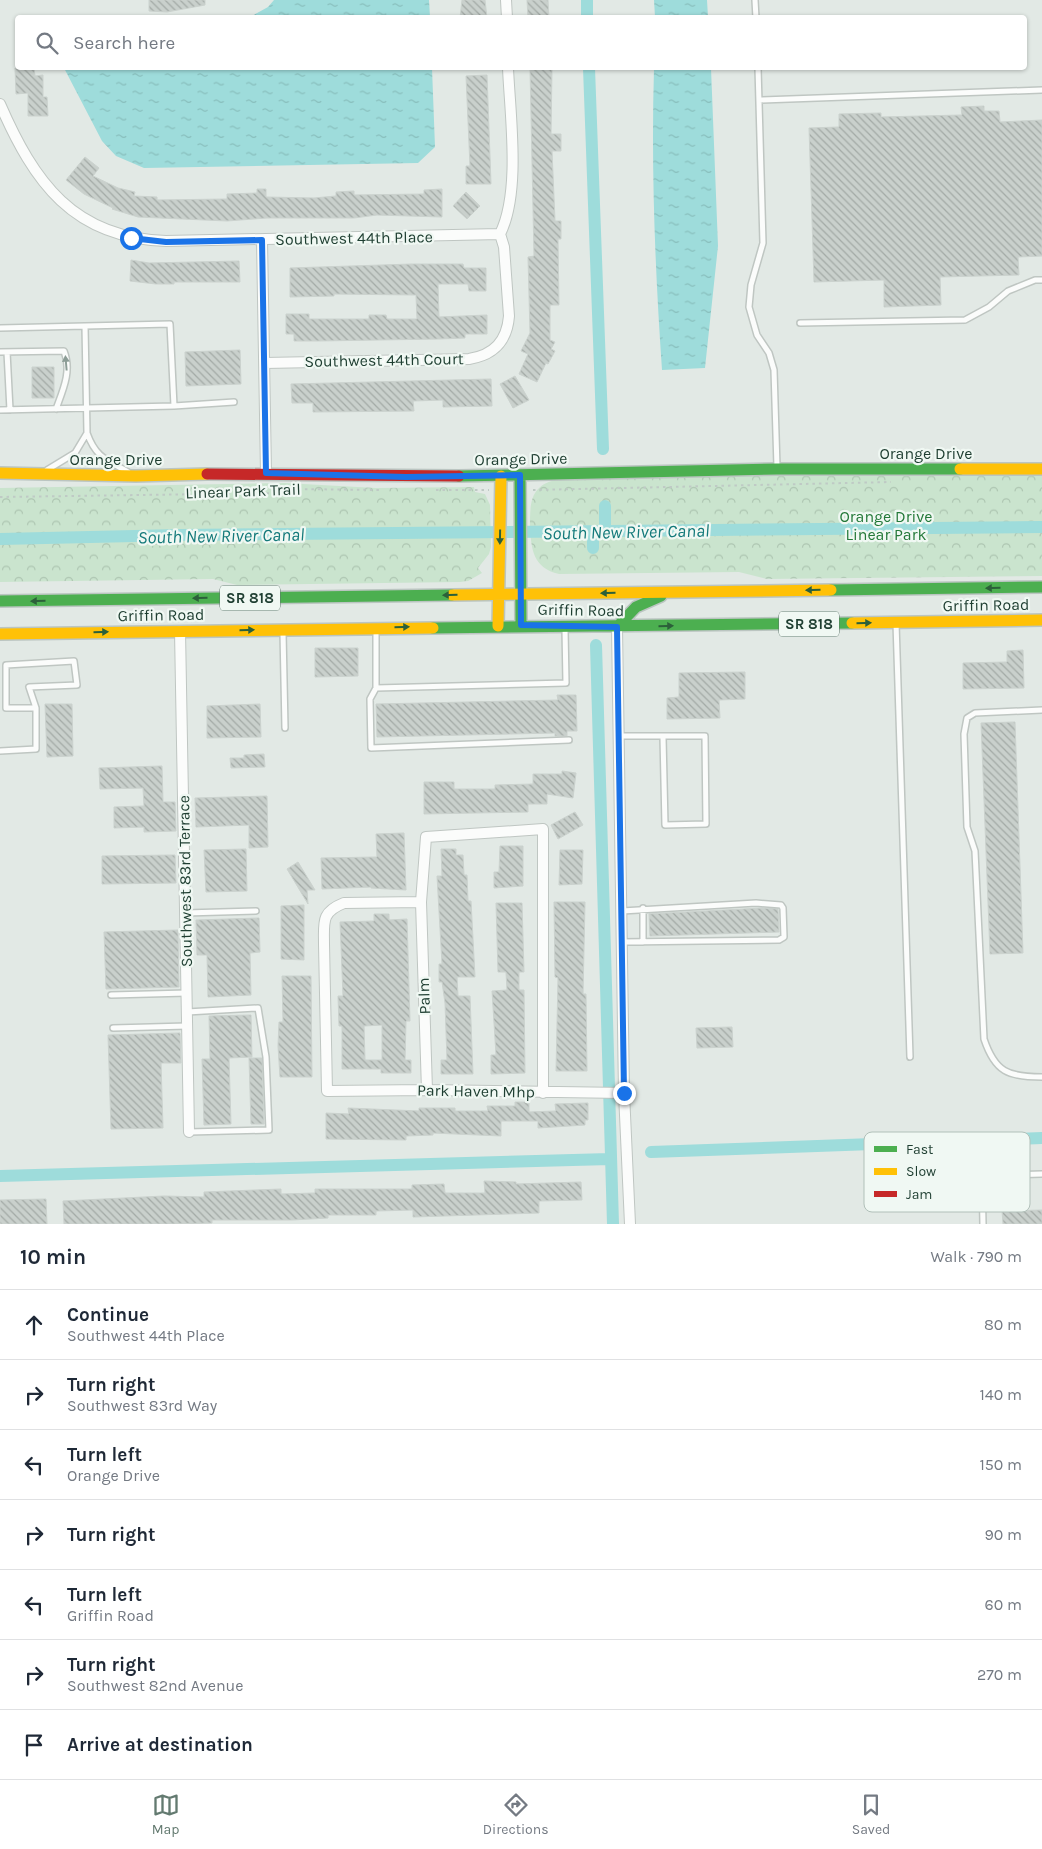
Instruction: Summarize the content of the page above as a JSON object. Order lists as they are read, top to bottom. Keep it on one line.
{"streets":{"main road":["Orange Drive","SR 818","Griffin Road"],"street":["Southwest 44th Place","Southwest 44th Court","Southwest 83rd Terrace","Palm","Park Haven Mhp"],"path":["Linear Park Trail"]},"crossings":[["Southwest 44th Place","Southwest 44th Court"],["Griffin Road","Southwest 83rd Terrace"],["Palm","Park Haven Mhp"]],"water":["South New River Canal"],"parks":["Orange Drive Linear Park"],"legend":["Fast","Slow","Jam"],"page":{"search":"Search here","heading":["10 min","Walk · 790 m"],"list":[["Continue","Southwest 44th Place","80 m"],["Turn right","Southwest 83rd Way","140 m"],["Turn left","Orange Drive","150 m"],["Turn right","90 m"],["Turn left","Griffin Road","60 m"],["Turn right","Southwest 82nd Avenue","270 m"],"Arrive at destination"],"nav":["Map","Directions","Saved"]}}
